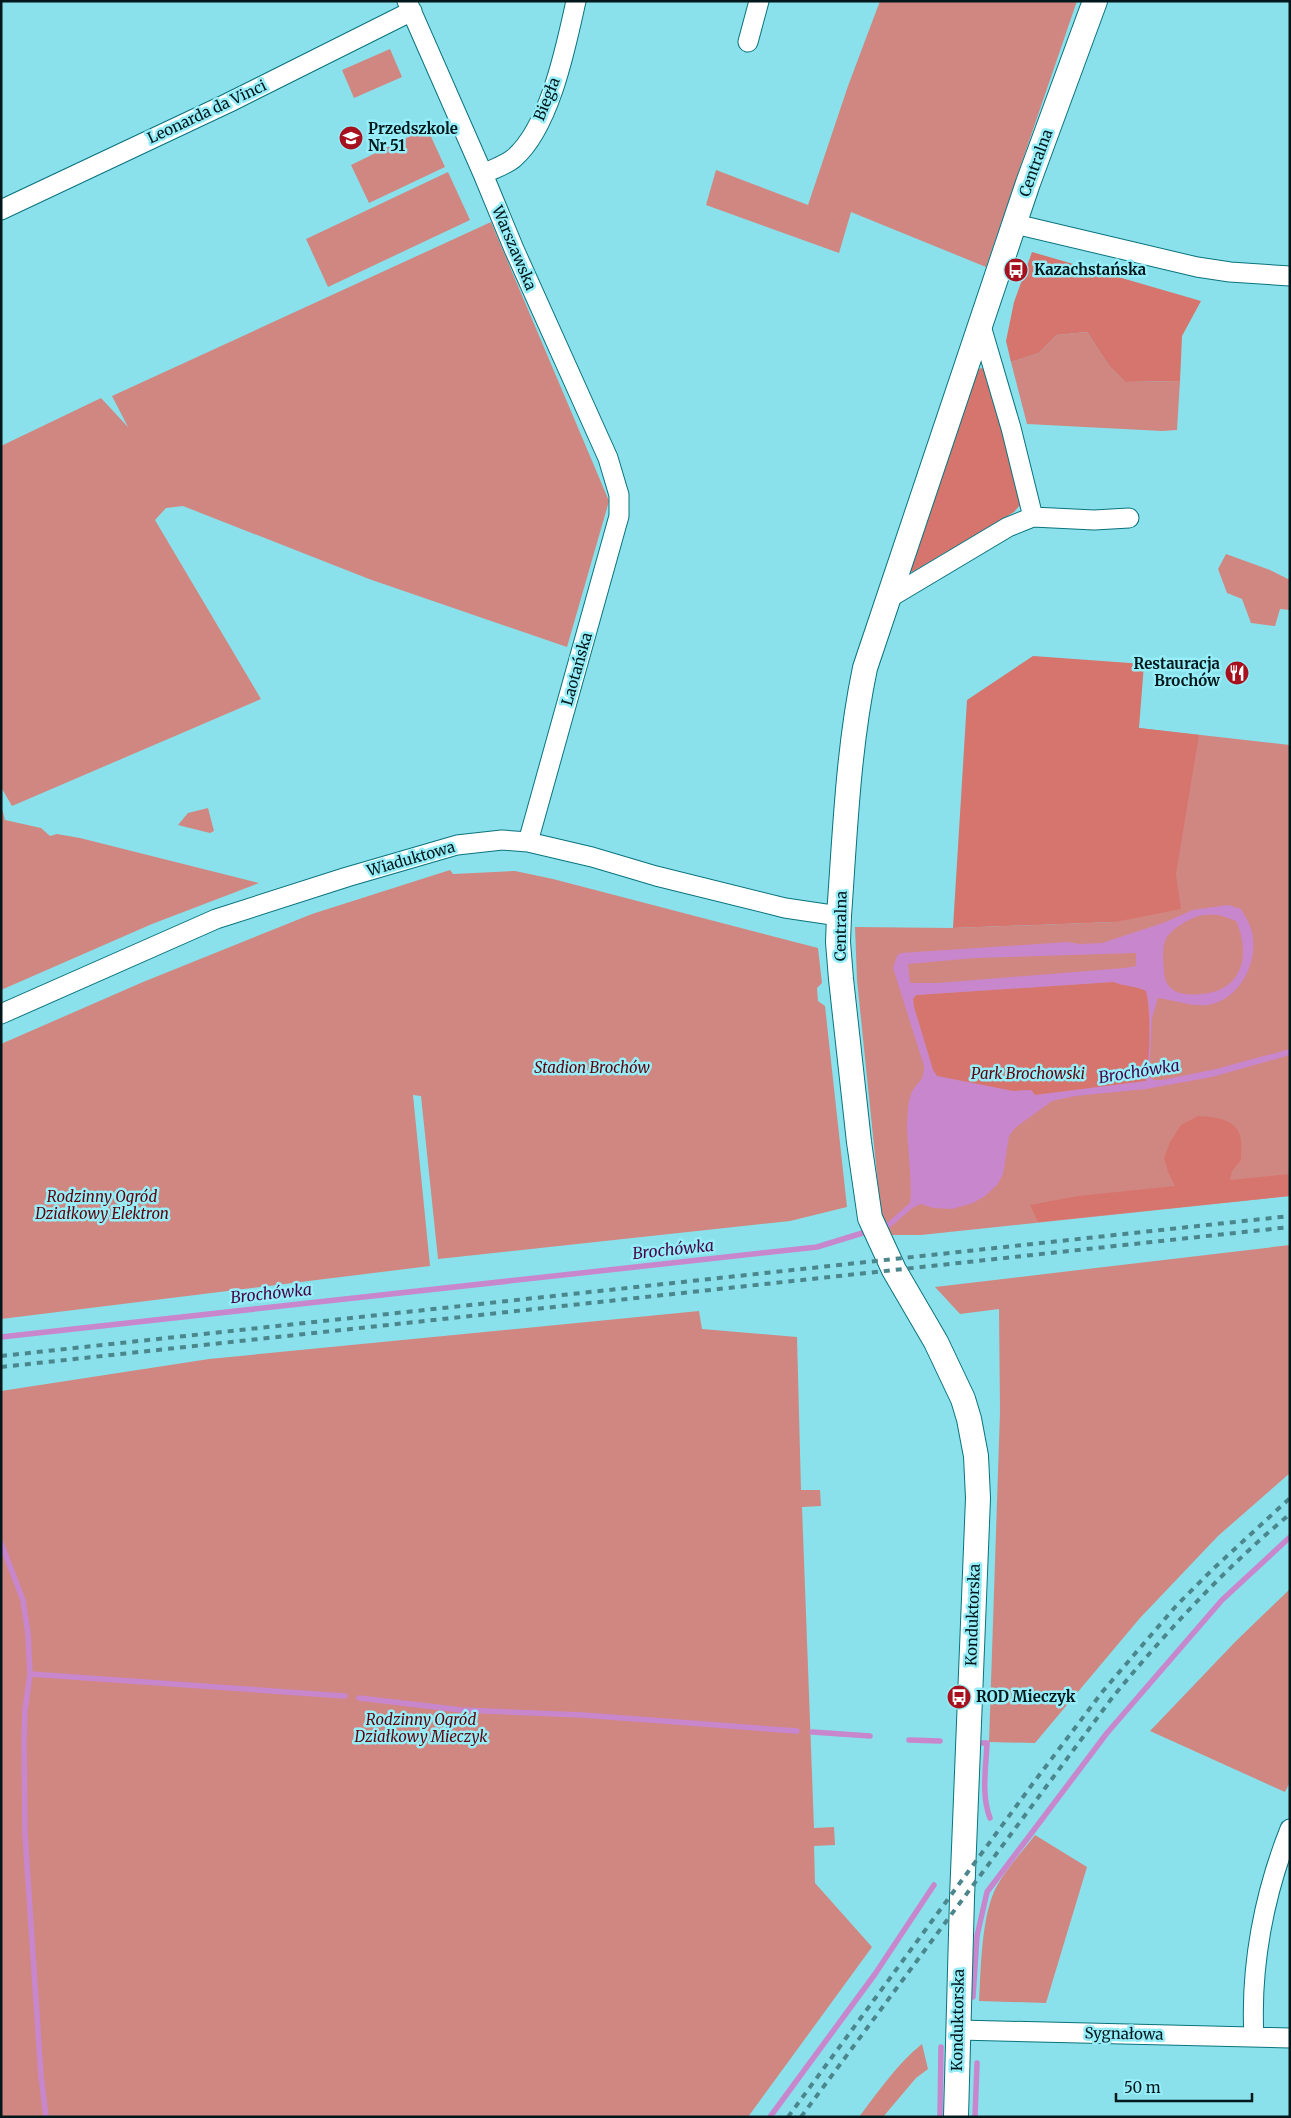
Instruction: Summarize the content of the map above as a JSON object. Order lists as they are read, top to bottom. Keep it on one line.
{"streets":{"street":["Biegła","Leonarda da Vinci","Centralna","Warszawska","Laotańska","Wiaduktowa","Konduktorska","Sygnałowa"]},"crossings":[["Biegła","Warszawska"],["Leonarda da Vinci","Warszawska"],["Centralna","Wiaduktowa"],["Centralna","Konduktorska"],["Warszawska","Laotańska"],["Laotańska","Wiaduktowa"],["Konduktorska","Sygnałowa"]],"water":["Brochówka"],"parks":["Stadion Brochów","Park Brochowski","Rodzinny Ogród Działkowy Elektron","Rodzinny Ogród Działkowy Mieczyk"],"places":{"school or university":["Przedszkole Nr 51"],"bus stop":["Kazachstańska","ROD Mieczyk"],"restaurant":["Restauracja Brochów"]},"scale_bar":"50 m"}
